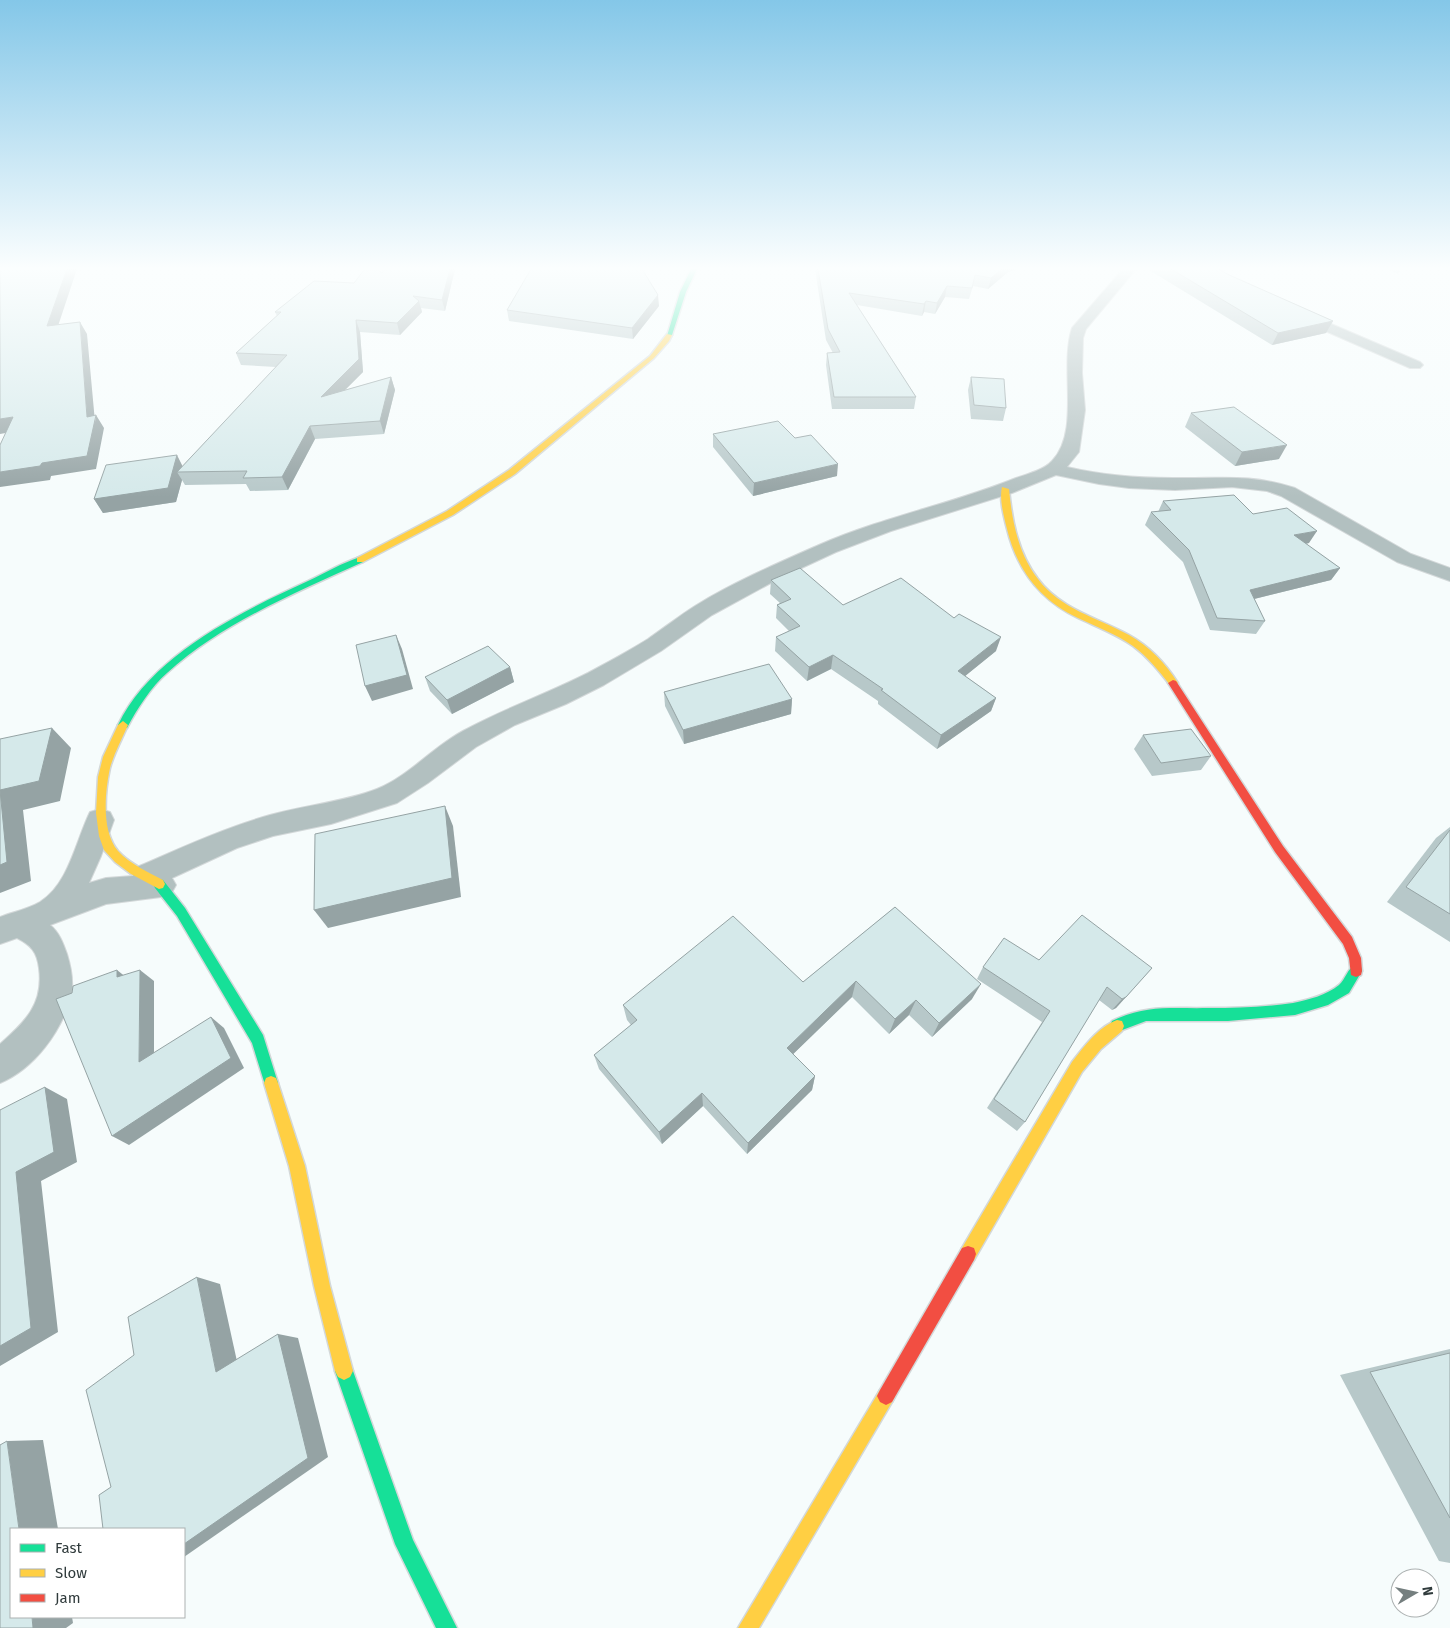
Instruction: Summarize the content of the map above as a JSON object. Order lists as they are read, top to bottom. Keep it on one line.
{"legend":["Fast","Slow","Jam"],"north":"right"}
